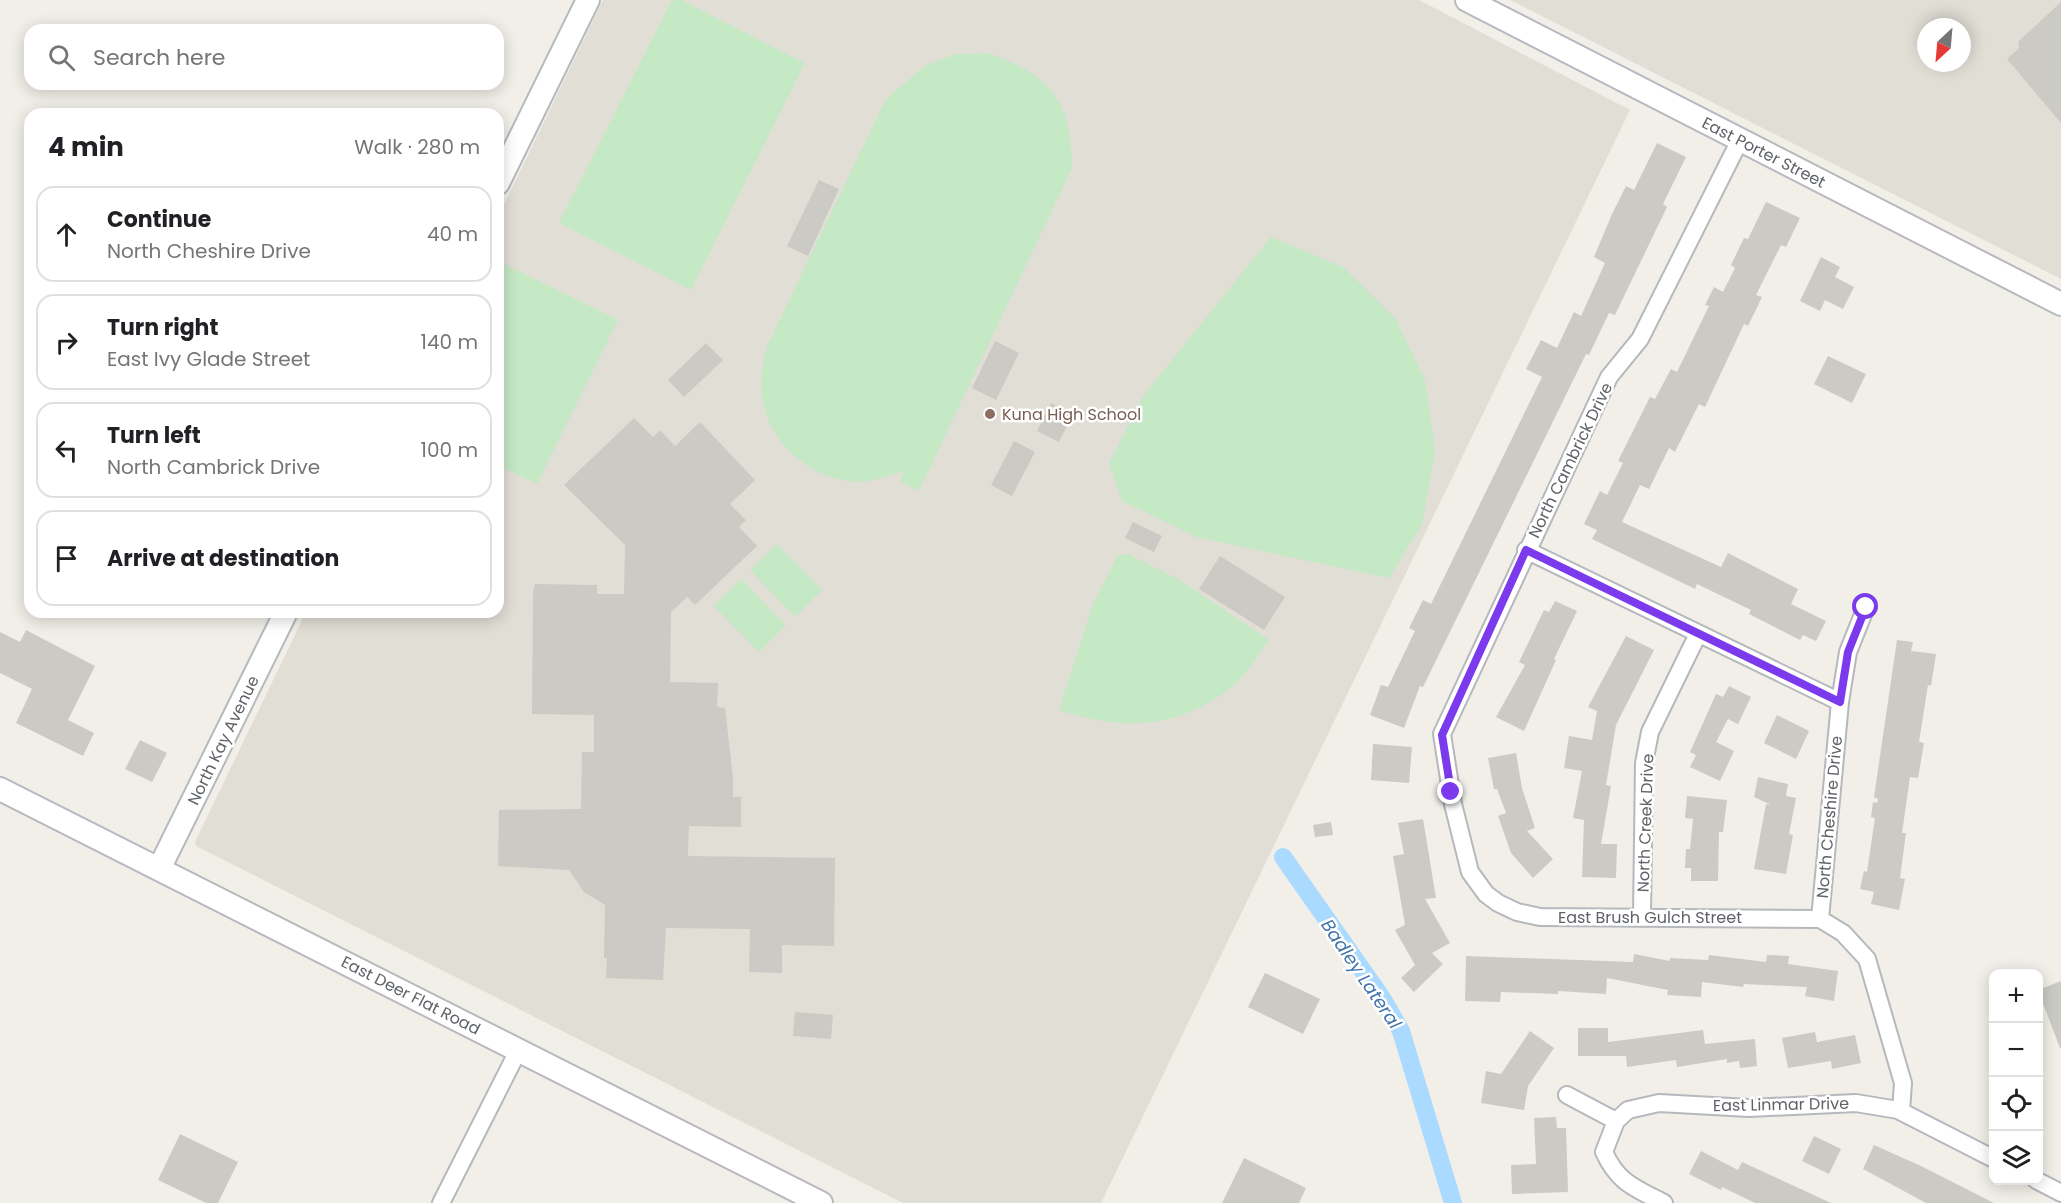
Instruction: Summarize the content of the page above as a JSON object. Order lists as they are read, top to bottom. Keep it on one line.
{"streets":{"street":["East Porter Street","North Cambrick Drive","North Kay Avenue","North Cheshire Drive","North Creek Drive","East Brush Gulch Street","East Deer Flat Road","East Linmar Drive"]},"crossings":[["East Porter Street","North Cambrick Drive"],["North Cambrick Drive","East Brush Gulch Street"],["North Kay Avenue","East Deer Flat Road"],["North Cheshire Drive","East Brush Gulch Street"],["North Cheshire Drive","East Linmar Drive"],["North Creek Drive","East Brush Gulch Street"]],"water":["Badley Lateral"],"places":["Kuna High School"],"north":"bottom left","page":{"search":"Search here","heading":["4 min","Walk · 280 m"],"list":[["Continue","North Cheshire Drive","40 m"],["Turn right","East Ivy Glade Street","140 m"],["Turn left","North Cambrick Drive","100 m"],"Arrive at destination"],"map_buttons":["+","−"]}}
